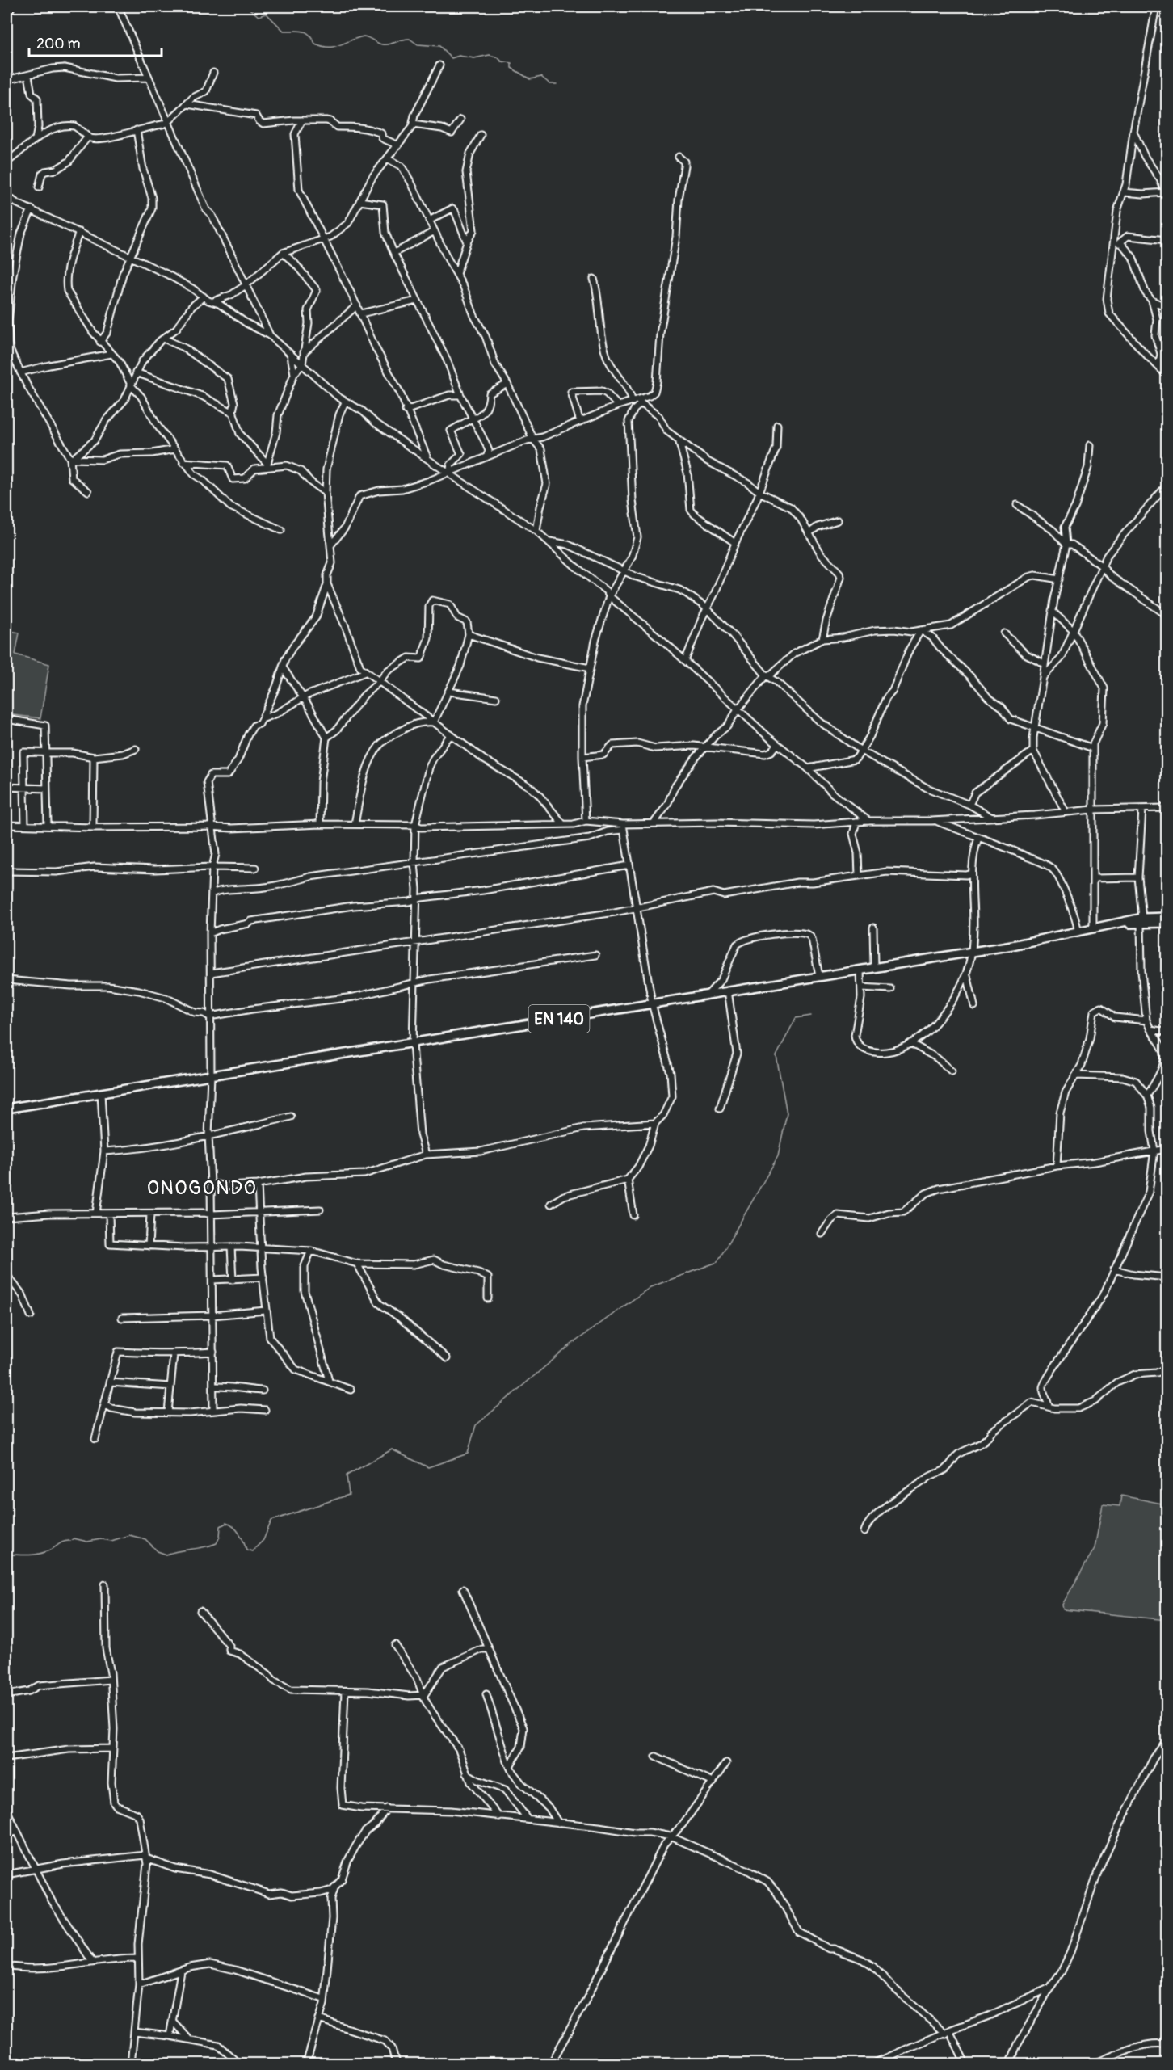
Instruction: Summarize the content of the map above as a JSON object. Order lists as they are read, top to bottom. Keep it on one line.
{"streets":{"main road":["EN 140"]},"districts":["ONOGONDO"],"scale_bar":"200 m"}
